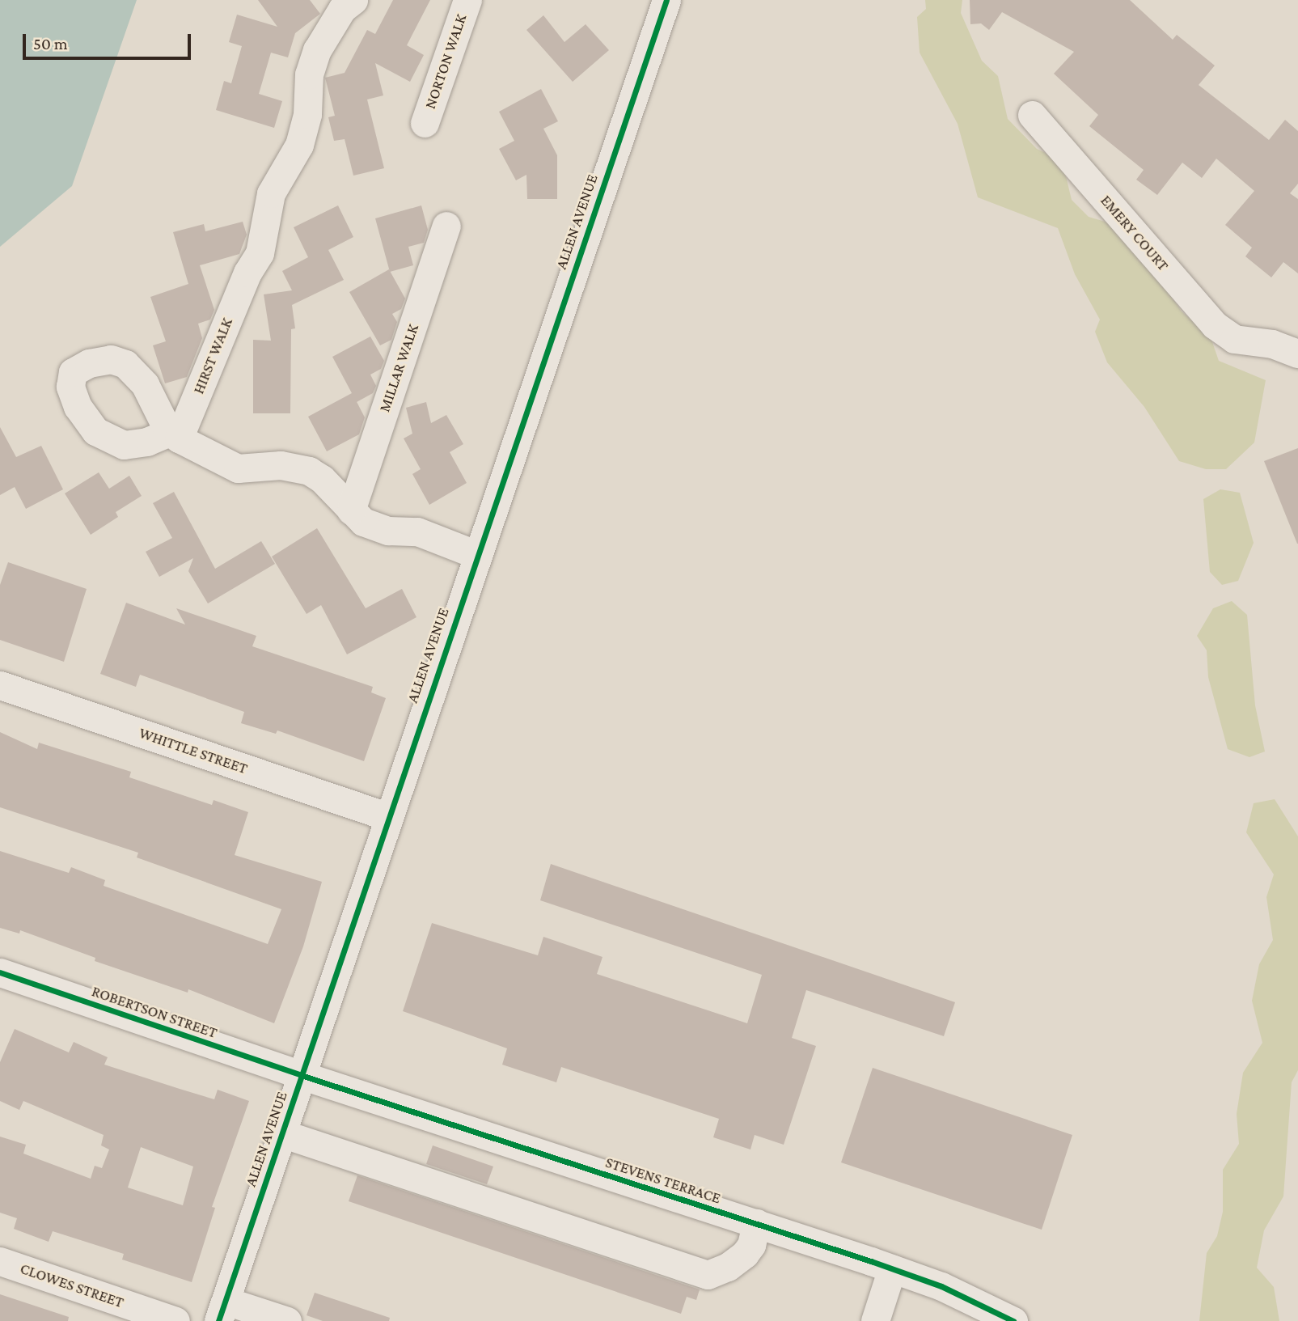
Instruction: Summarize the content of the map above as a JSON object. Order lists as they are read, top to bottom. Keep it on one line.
{"streets":{"street":["NORTON WALK","ALLEN AVENUE","EMERY COURT","HIRST WALK","MILLAR WALK","WHITTLE STREET","ROBERTSON STREET","STEVENS TERRACE","CLOWES STREET"]},"crossings":[["ALLEN AVENUE","WHITTLE STREET"],["ALLEN AVENUE","ROBERTSON STREET"],["ALLEN AVENUE","STEVENS TERRACE"],["HIRST WALK","MILLAR WALK"],["ROBERTSON STREET","STEVENS TERRACE"]],"scale_bar":"50 m"}
